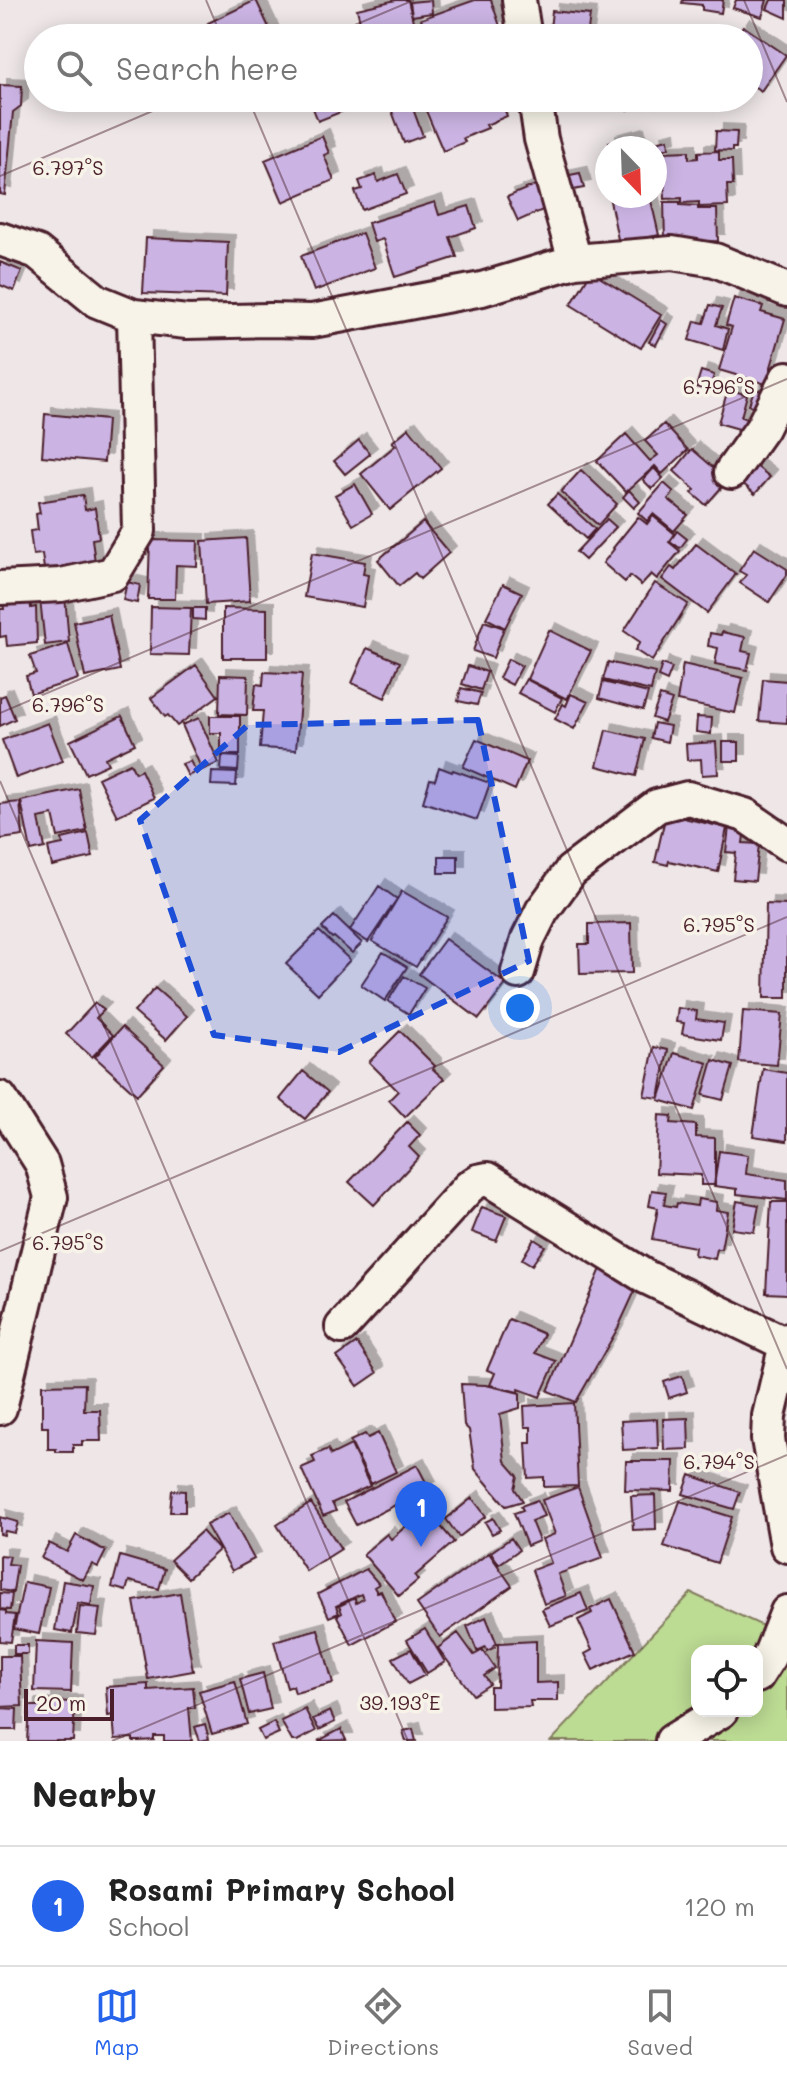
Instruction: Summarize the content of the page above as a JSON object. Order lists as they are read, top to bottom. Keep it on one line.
{"scale_bar":"20 m","north":"bottom right","page":{"search":"Search here","pins":"1","scale":"20 m","heading":"Nearby","list":[{"mark":"1","name":"Rosami Primary School","note":"School","value":"120 m"}],"nav":["Map","Directions","Saved"]},"coordinates":["6.797°S","6.796°S","6.795°S","6.794°S","39.193°E"]}
